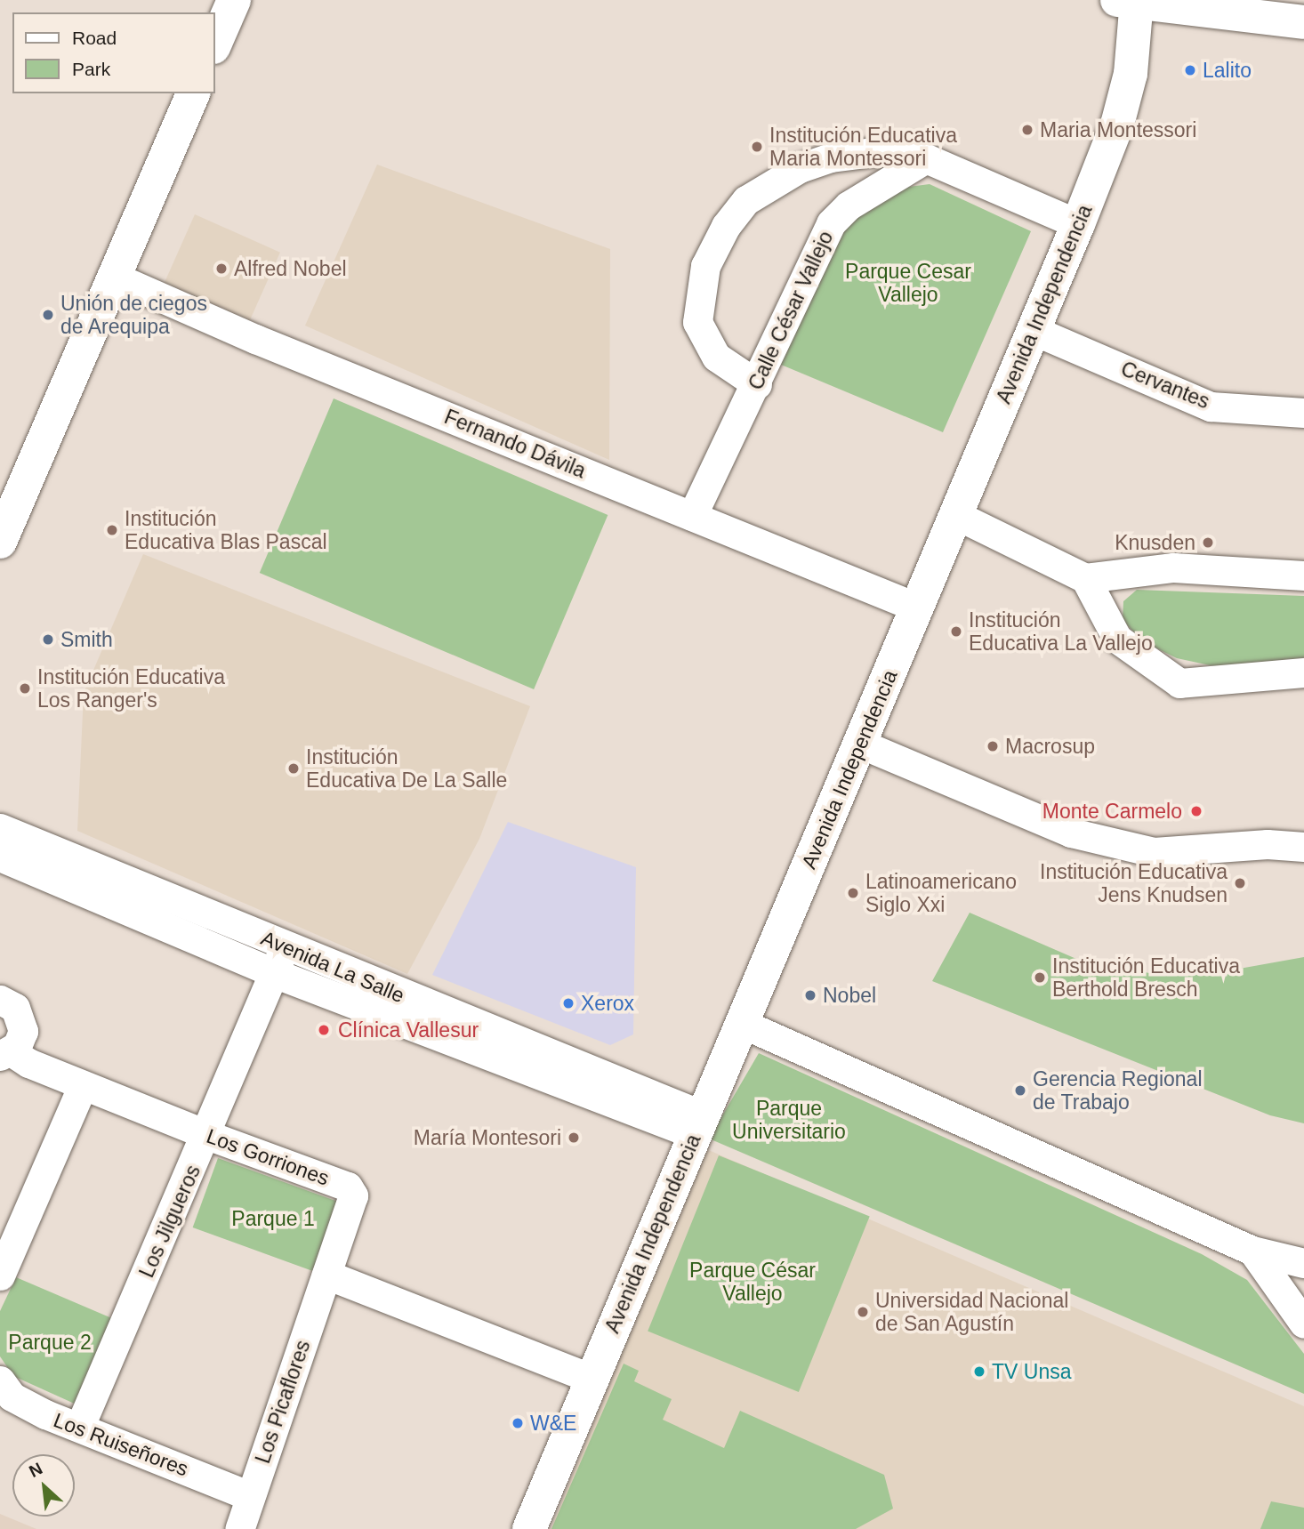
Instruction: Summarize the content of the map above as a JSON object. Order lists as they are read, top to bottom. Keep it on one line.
{"streets":{"main road":["Avenida Independencia"],"street":["Calle César Vallejo","Cervantes","Fernando Dávila","Avenida La Salle","Los Gorriones","Los Jilgueros","Los Picaflores","Los Ruiseñores"]},"crossings":[["Avenida Independencia","Cervantes"],["Avenida Independencia","Fernando Dávila"],["Avenida Independencia","Avenida La Salle"],["Calle César Vallejo","Fernando Dávila"],["Avenida La Salle","Los Jilgueros"],["Los Gorriones","Los Jilgueros"],["Los Gorriones","Los Picaflores"],["Los Jilgueros","Los Ruiseñores"],["Los Picaflores","Los Ruiseñores"]],"parks":["Parque Cesar Vallejo","Parque Universitario","Parque 1","Parque César Vallejo","Parque 2"],"places":["Lalito","Maria Montessori","Institución Educativa Maria Montessori","Alfred Nobel","Unión de ciegos de Arequipa","Institución Educativa Blas Pascal","Knusden","Institución Educativa La Vallejo","Smith","Institución Educativa Los Ranger's","Macrosup","Institución Educativa De La Salle","Monte Carmelo","Institución Educativa Jens Knudsen","Latinoamericano Siglo Xxi","Institución Educativa Berthold Bresch","Nobel","Xerox","Clínica Vallesur","Gerencia Regional de Trabajo","María Montesori","Universidad Nacional de San Agustín","TV Unsa","W&E"],"legend":["Road","Park"],"north":"top left"}
